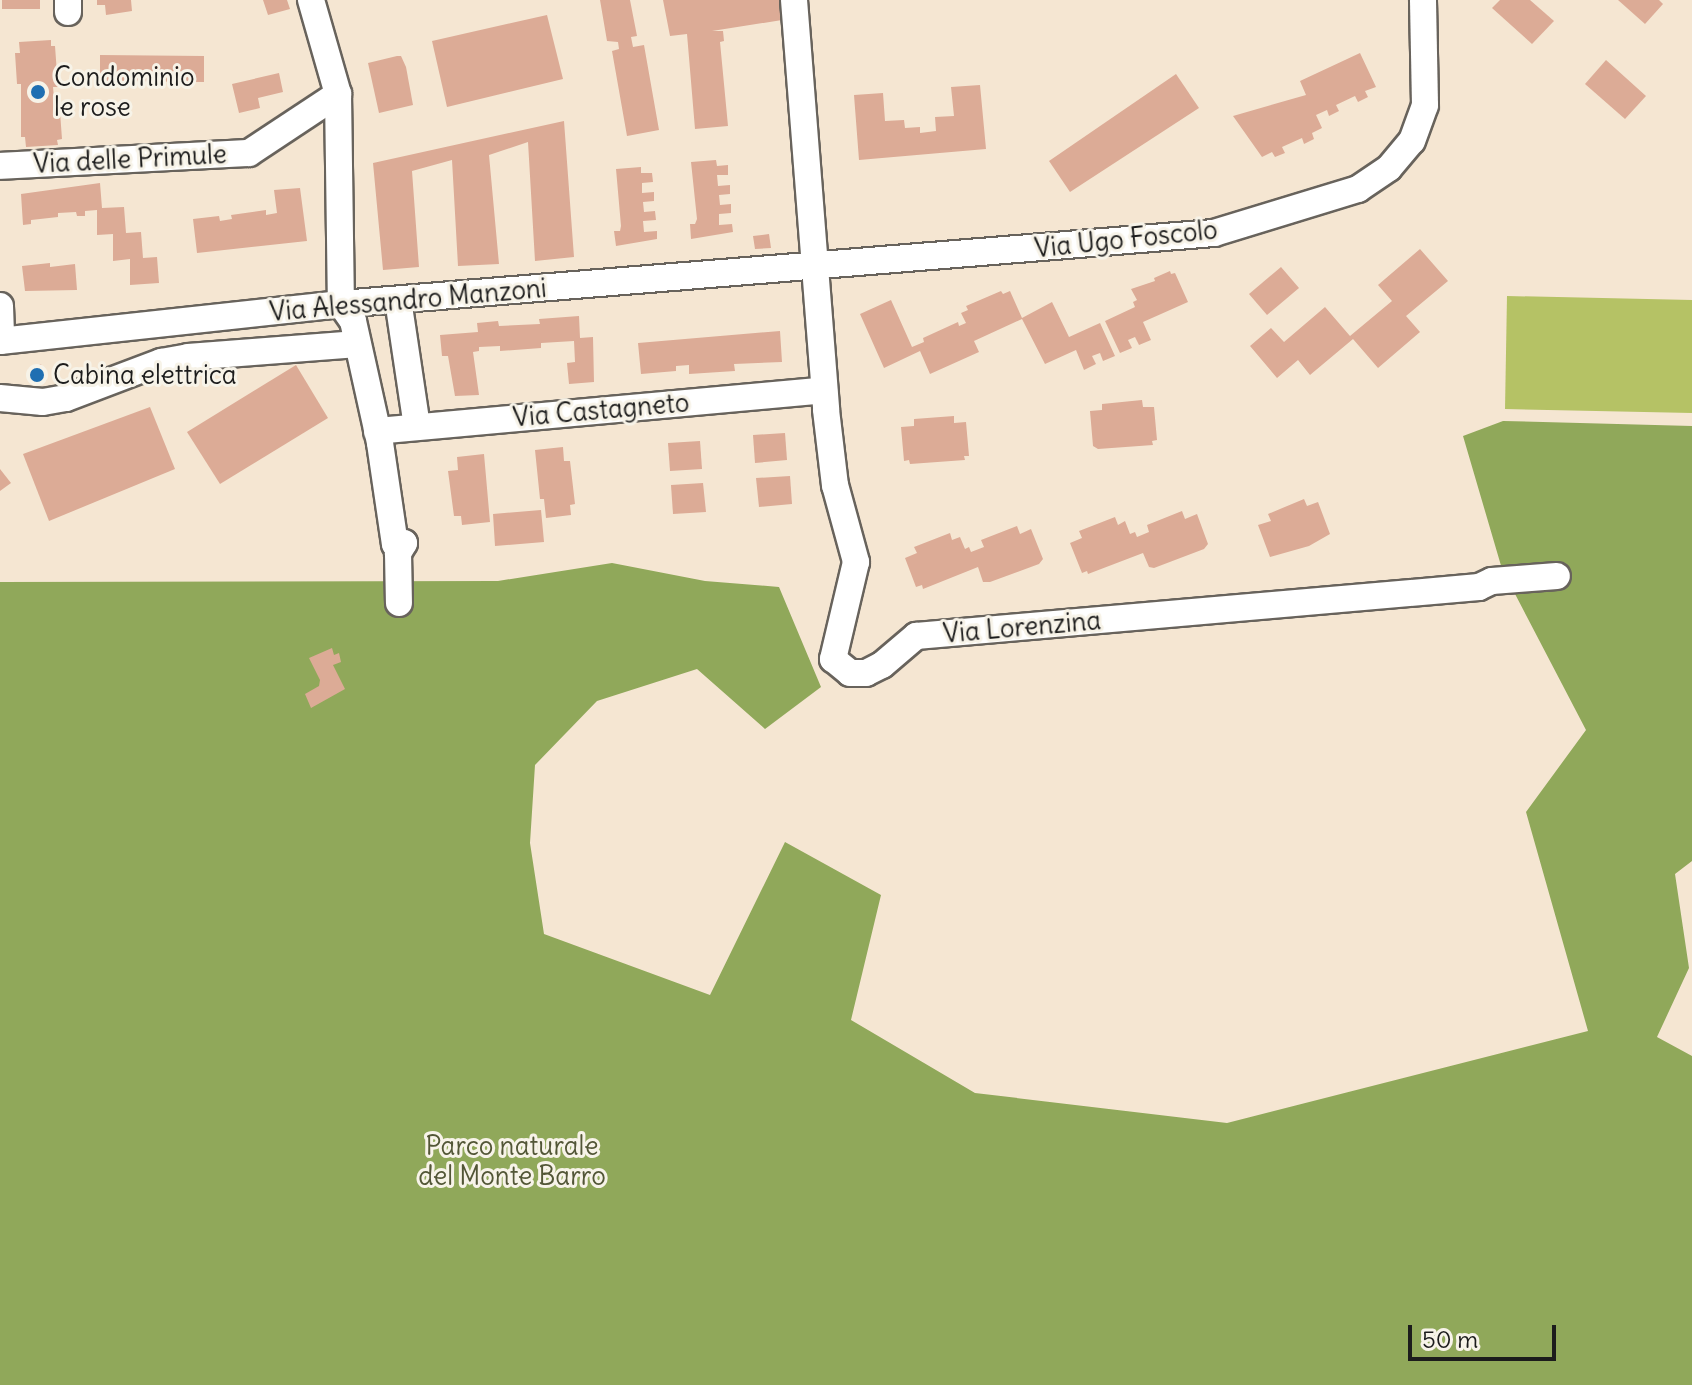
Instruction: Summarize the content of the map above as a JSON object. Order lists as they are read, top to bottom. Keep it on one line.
{"streets":{"street":["Via delle Primule","Via Ugo Foscolo","Via Alessandro Manzoni","Via Castagneto","Via Lorenzina"]},"crossings":[["Via Ugo Foscolo","Via Alessandro Manzoni"],["Via Ugo Foscolo","Via Lorenzina"],["Via Alessandro Manzoni","Via Lorenzina"],["Via Castagneto","Via Lorenzina"]],"parks":["Parco naturale del Monte Barro"],"places":["Condominio le rose","Cabina elettrica"],"scale_bar":"50 m"}
